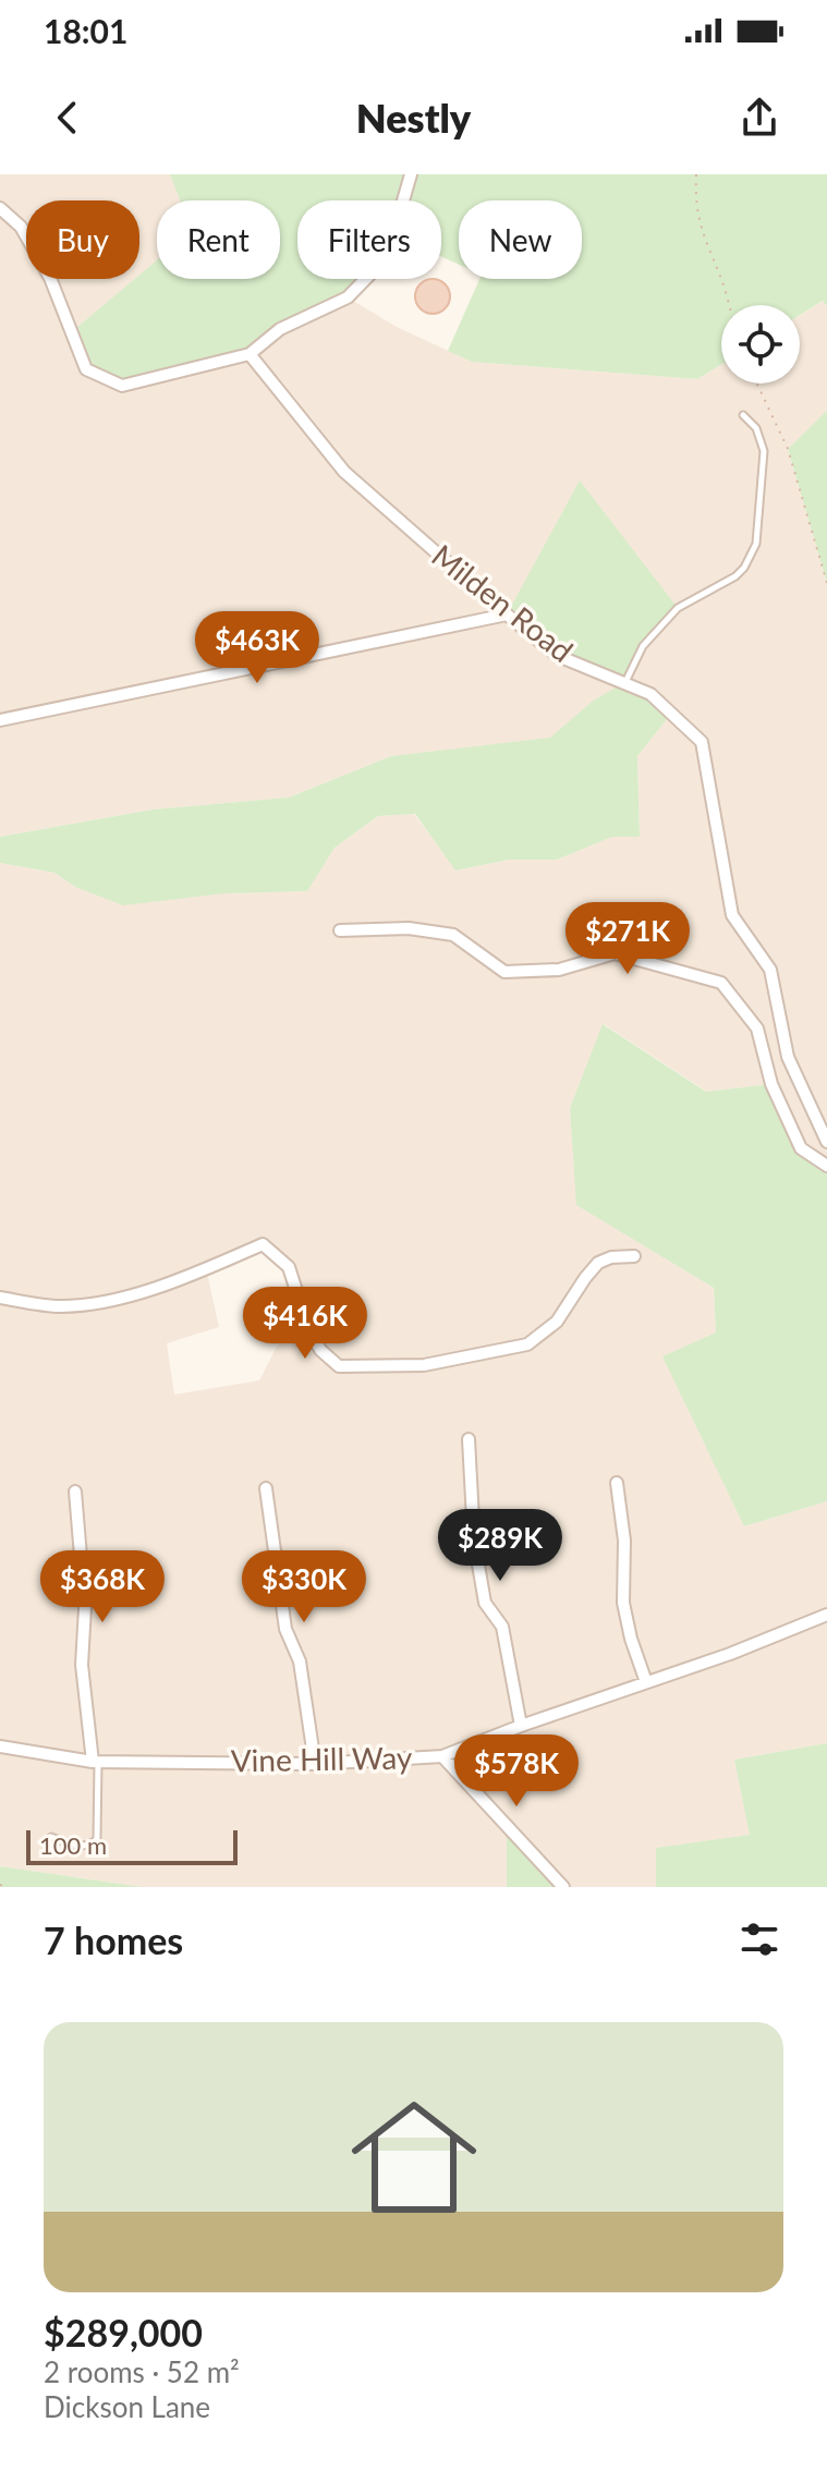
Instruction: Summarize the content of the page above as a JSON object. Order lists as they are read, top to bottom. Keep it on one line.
{"streets":{"street":["Milden Road","Vine Hill Way"]},"scale_bar":"100 m","page":{"status":"18:01","header":"Nestly","chip":["Buy","Rent","Filters","New"],"price":["$463K","$271K","$416K","$289K","$368K","$330K","$578K"],"scale":"100 m","heading":"7 homes","list":[{"name":"$289,000","note":"2 rooms · 52 m² · Dickson Lane"}]}}
